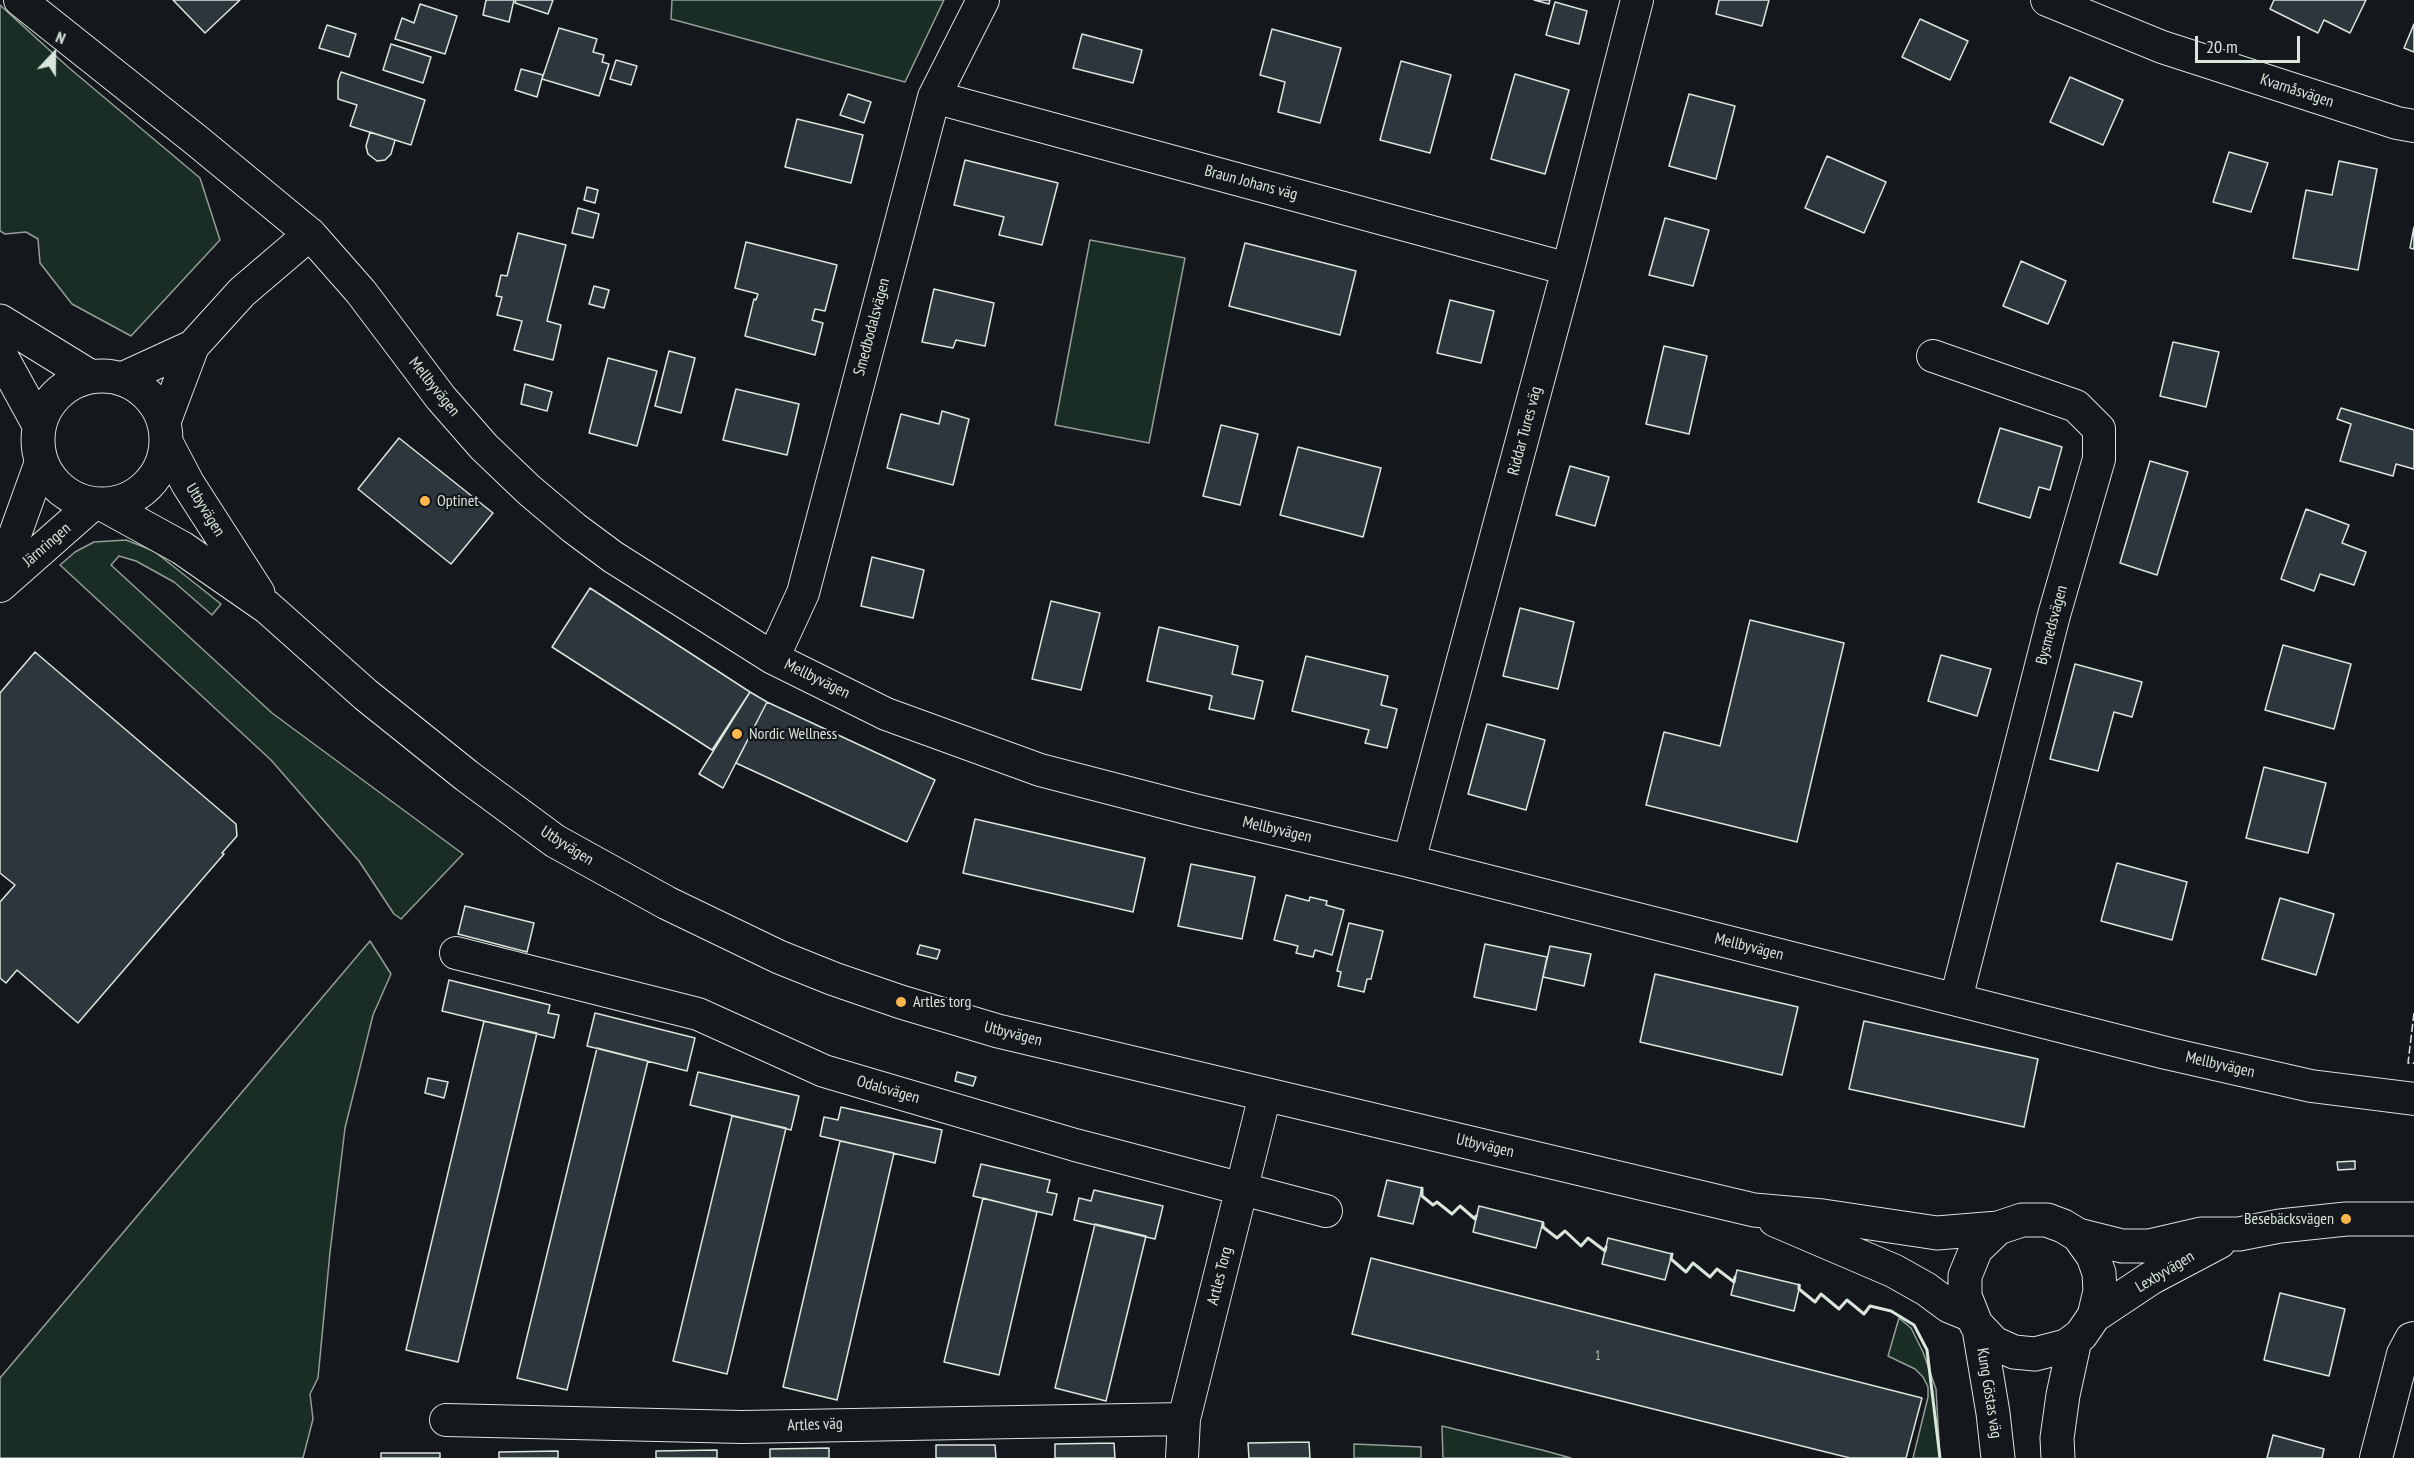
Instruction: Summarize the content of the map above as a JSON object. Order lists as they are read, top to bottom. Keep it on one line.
{"streets":{"main road":["Utbyvägen","Lexbyvägen","Kung Göstas väg"],"street":["Kvarnåsvägen","Braun Johans väg","Smedbodalsvägen","Mellbyvägen","Riddar Tures väg","Järnringen","Bysmedsvägen","Odalsvägen","Artles Torg","Artles väg"]},"crossings":[["Braun Johans väg","Smedbodalsvägen"],["Braun Johans väg","Riddar Tures väg"],["Smedbodalsvägen","Mellbyvägen"],["Mellbyvägen","Riddar Tures väg"],["Mellbyvägen","Bysmedsvägen"],["Utbyvägen","Järnringen"],["Utbyvägen","Lexbyvägen"],["Utbyvägen","Artles Torg"],["Utbyvägen","Kung Göstas väg"],["Odalsvägen","Artles Torg"],["Lexbyvägen","Kung Göstas väg"],["Artles Torg","Artles väg"]],"places":["Optinet","Nordic Wellness","Artles torg","Besebäcksvägen"],"house_numbers":["1"],"scale_bar":"20 m","north":"top"}
